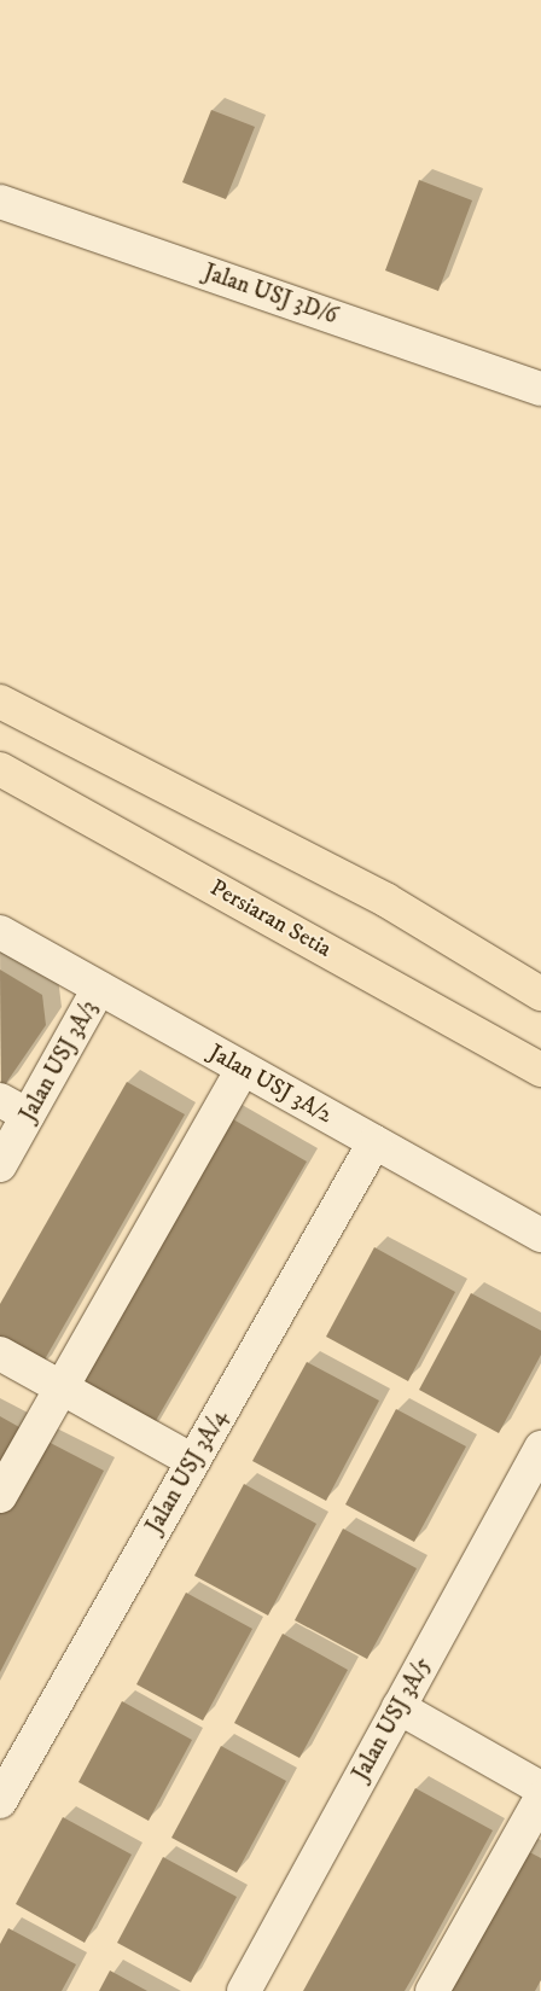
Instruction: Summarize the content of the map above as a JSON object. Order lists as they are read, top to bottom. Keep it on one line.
{"streets":{"main road":["Persiaran Setia"],"street":["Jalan USJ 3D/6","Jalan USJ 3A/3","Jalan USJ 3A/2","Jalan USJ 3A/4","Jalan USJ 3A/5"]},"crossings":[["Jalan USJ 3A/3","Jalan USJ 3A/2"],["Jalan USJ 3A/2","Jalan USJ 3A/4"]]}
